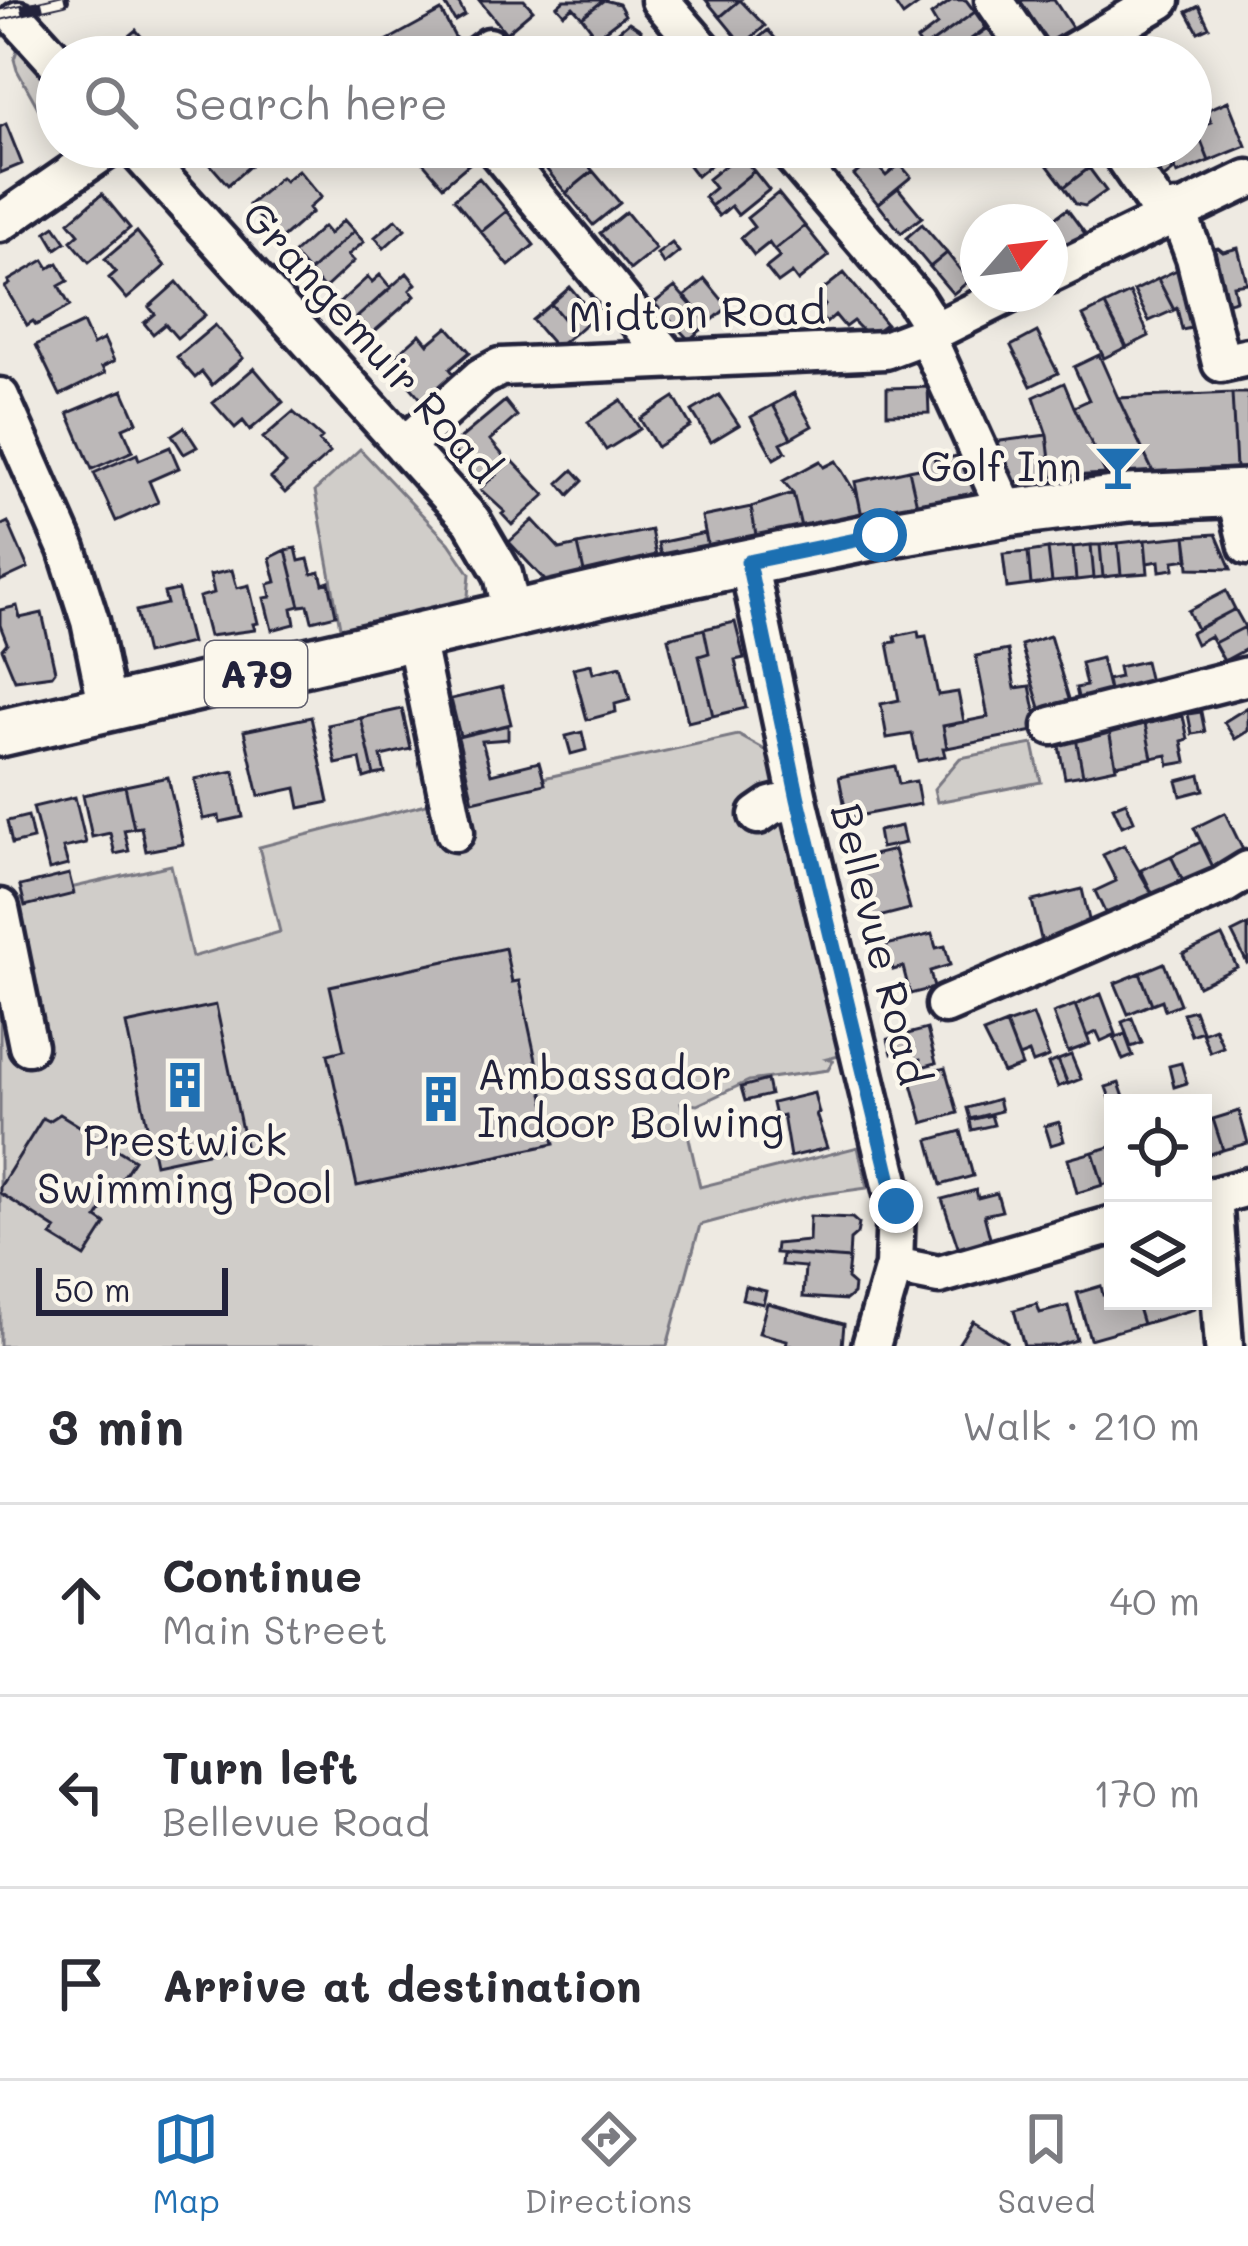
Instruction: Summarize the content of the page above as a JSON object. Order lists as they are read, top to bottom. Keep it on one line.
{"streets":{"main road":["A79"],"street":["Midton Road","Grangemuir Road","Bellevue Road"]},"crossings":[["Midton Road","Grangemuir Road"],["Grangemuir Road","A79"],["A79","Bellevue Road"]],"places":{"bar":["Golf Inn"],"building":["Prestwick Swimming Pool","Ambassador Indoor Bolwing"]},"scale_bar":"50 m","north":"top right","page":{"search":"Search here","scale":"50 m","heading":["3 min","Walk · 210 m"],"list":[["Continue","Main Street","40 m"],["Turn left","Bellevue Road","170 m"],"Arrive at destination"],"nav":["Map","Directions","Saved"]}}
